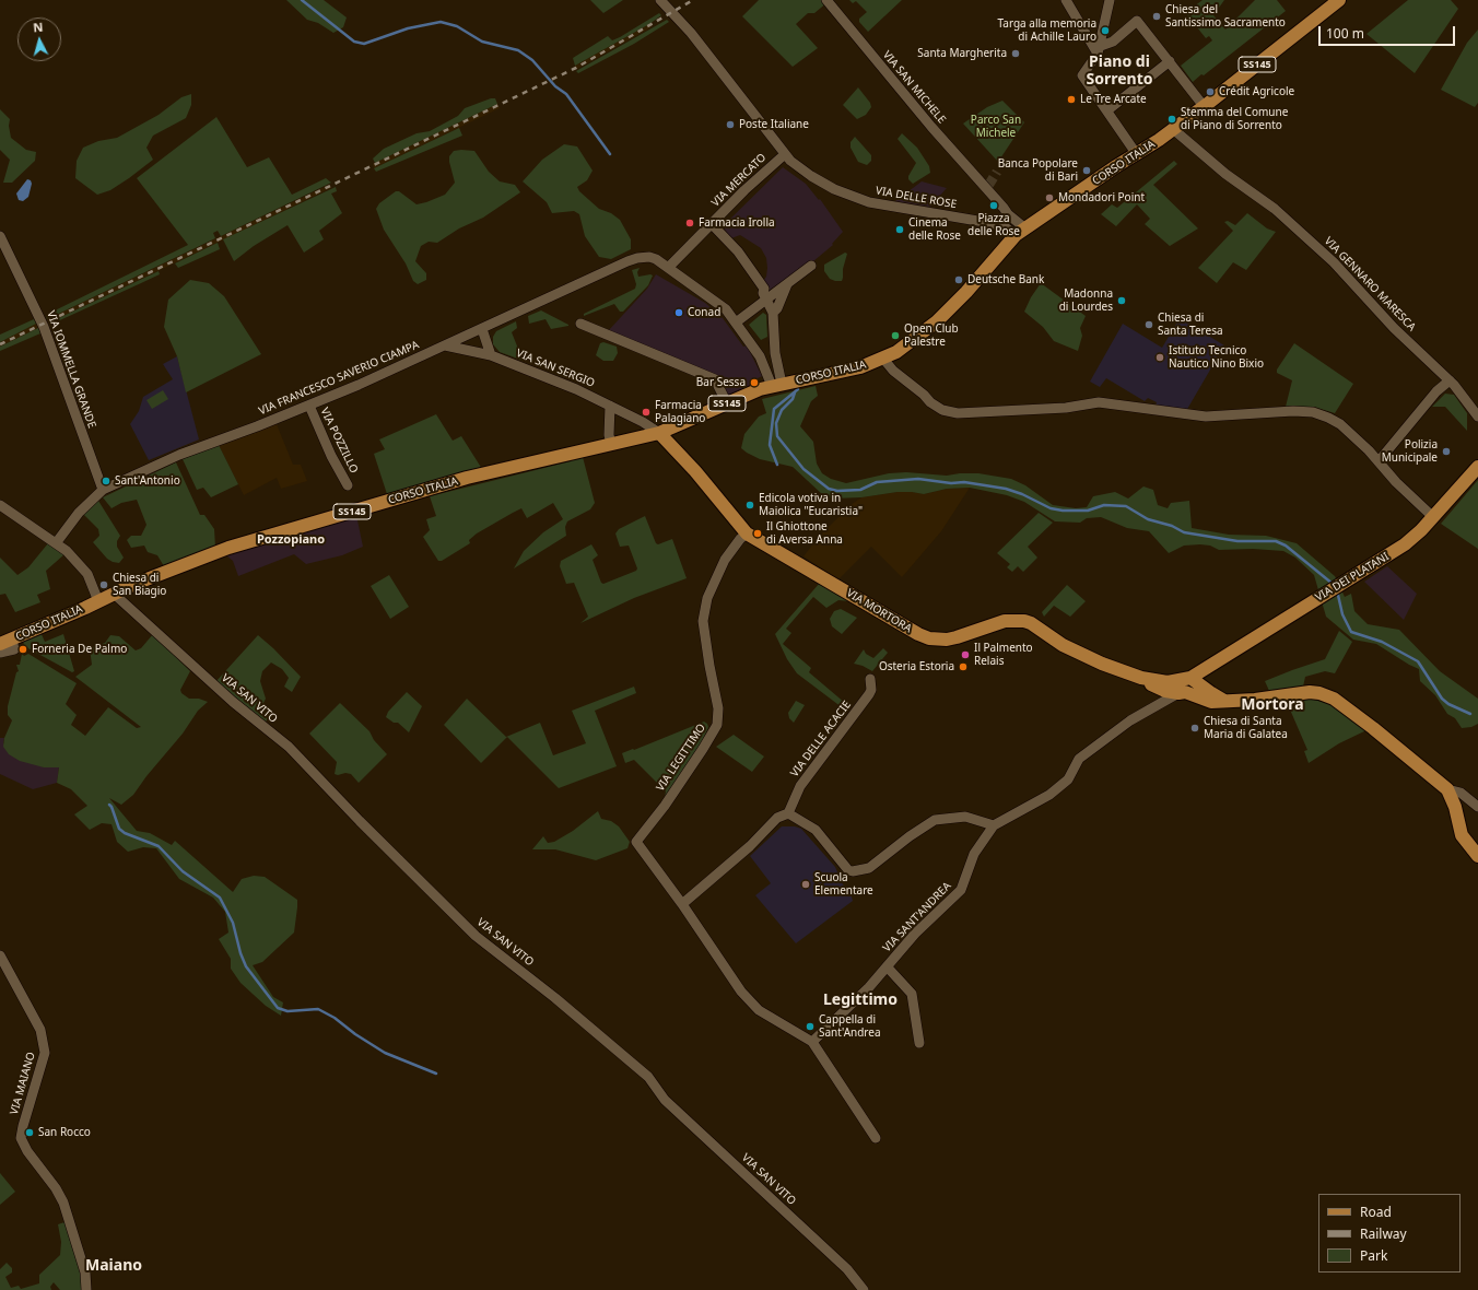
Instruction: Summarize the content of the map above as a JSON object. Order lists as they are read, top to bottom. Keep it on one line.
{"streets":{"main road":["SS145","CORSO ITALIA","VIA DEI PLATANI","VIA MORTORA"],"street":["VIA SAN MICHELE","VIA MERCATO","VIA DELLE ROSE","VIA GENNARO MARESCA","VIA SAN SERGIO","VIA IOMMELLA GRANDE","VIA FRANCESCO SAVERIO CIAMPA","VIA POZZILLO","VIA SAN VITO","VIA DELLE ACACIE","VIA LEGITTIMO","VIA SANT'ANDREA","VIA MAIANO"]},"crossings":[["CORSO ITALIA","VIA DELLE ROSE"],["CORSO ITALIA","VIA GENNARO MARESCA"],["CORSO ITALIA","VIA SAN SERGIO"],["CORSO ITALIA","VIA MORTORA"],["CORSO ITALIA","VIA SAN VITO"],["VIA MERCATO","VIA DELLE ROSE"],["VIA MERCATO","VIA FRANCESCO SAVERIO CIAMPA"],["VIA SAN SERGIO","VIA FRANCESCO SAVERIO CIAMPA"],["VIA SAN SERGIO","VIA MORTORA"],["VIA IOMMELLA GRANDE","VIA FRANCESCO SAVERIO CIAMPA"],["VIA FRANCESCO SAVERIO CIAMPA","VIA POZZILLO"],["VIA DEI PLATANI","VIA SANT'ANDREA"],["VIA MORTORA","VIA LEGITTIMO"]],"districts":["Piano di Sorrento","Pozzopiano","Mortora","Legittimo","Maiano"],"parks":["Parco San Michele"],"places":["Chiesa del Santissimo Sacramento","Targa alla memoria di Achille Lauro","Santa Margherita","Crédit Agricole","Le Tre Arcate","Stemma del Comune di Piano di Sorrento","Poste Italiane","Banca Popolare di Bari","Mondadori Point","Piazza delle Rose","Farmacia Irolla","Cinema delle Rose","Deutsche Bank","Madonna di Lourdes","Conad","Chiesa di Santa Teresa","Open Club Palestre","Istituto Tecnico Nautico Nino Bixio","Bar Sessa","Farmacia Palagiano","Polizia Municipale","Sant'Antonio","Edicola votiva in Maiolica \"Eucaristia\"","Il Ghiottone di Aversa Anna","Chiesa di San Biagio","Forneria De Palmo","Il Palmento Relais","Osteria Estoria","Chiesa di Santa Maria di Galatea","Scuola Elementare","Cappella di Sant'Andrea","San Rocco"],"legend":["Road","Railway","Park"],"scale_bar":"100 m","north":"top"}
